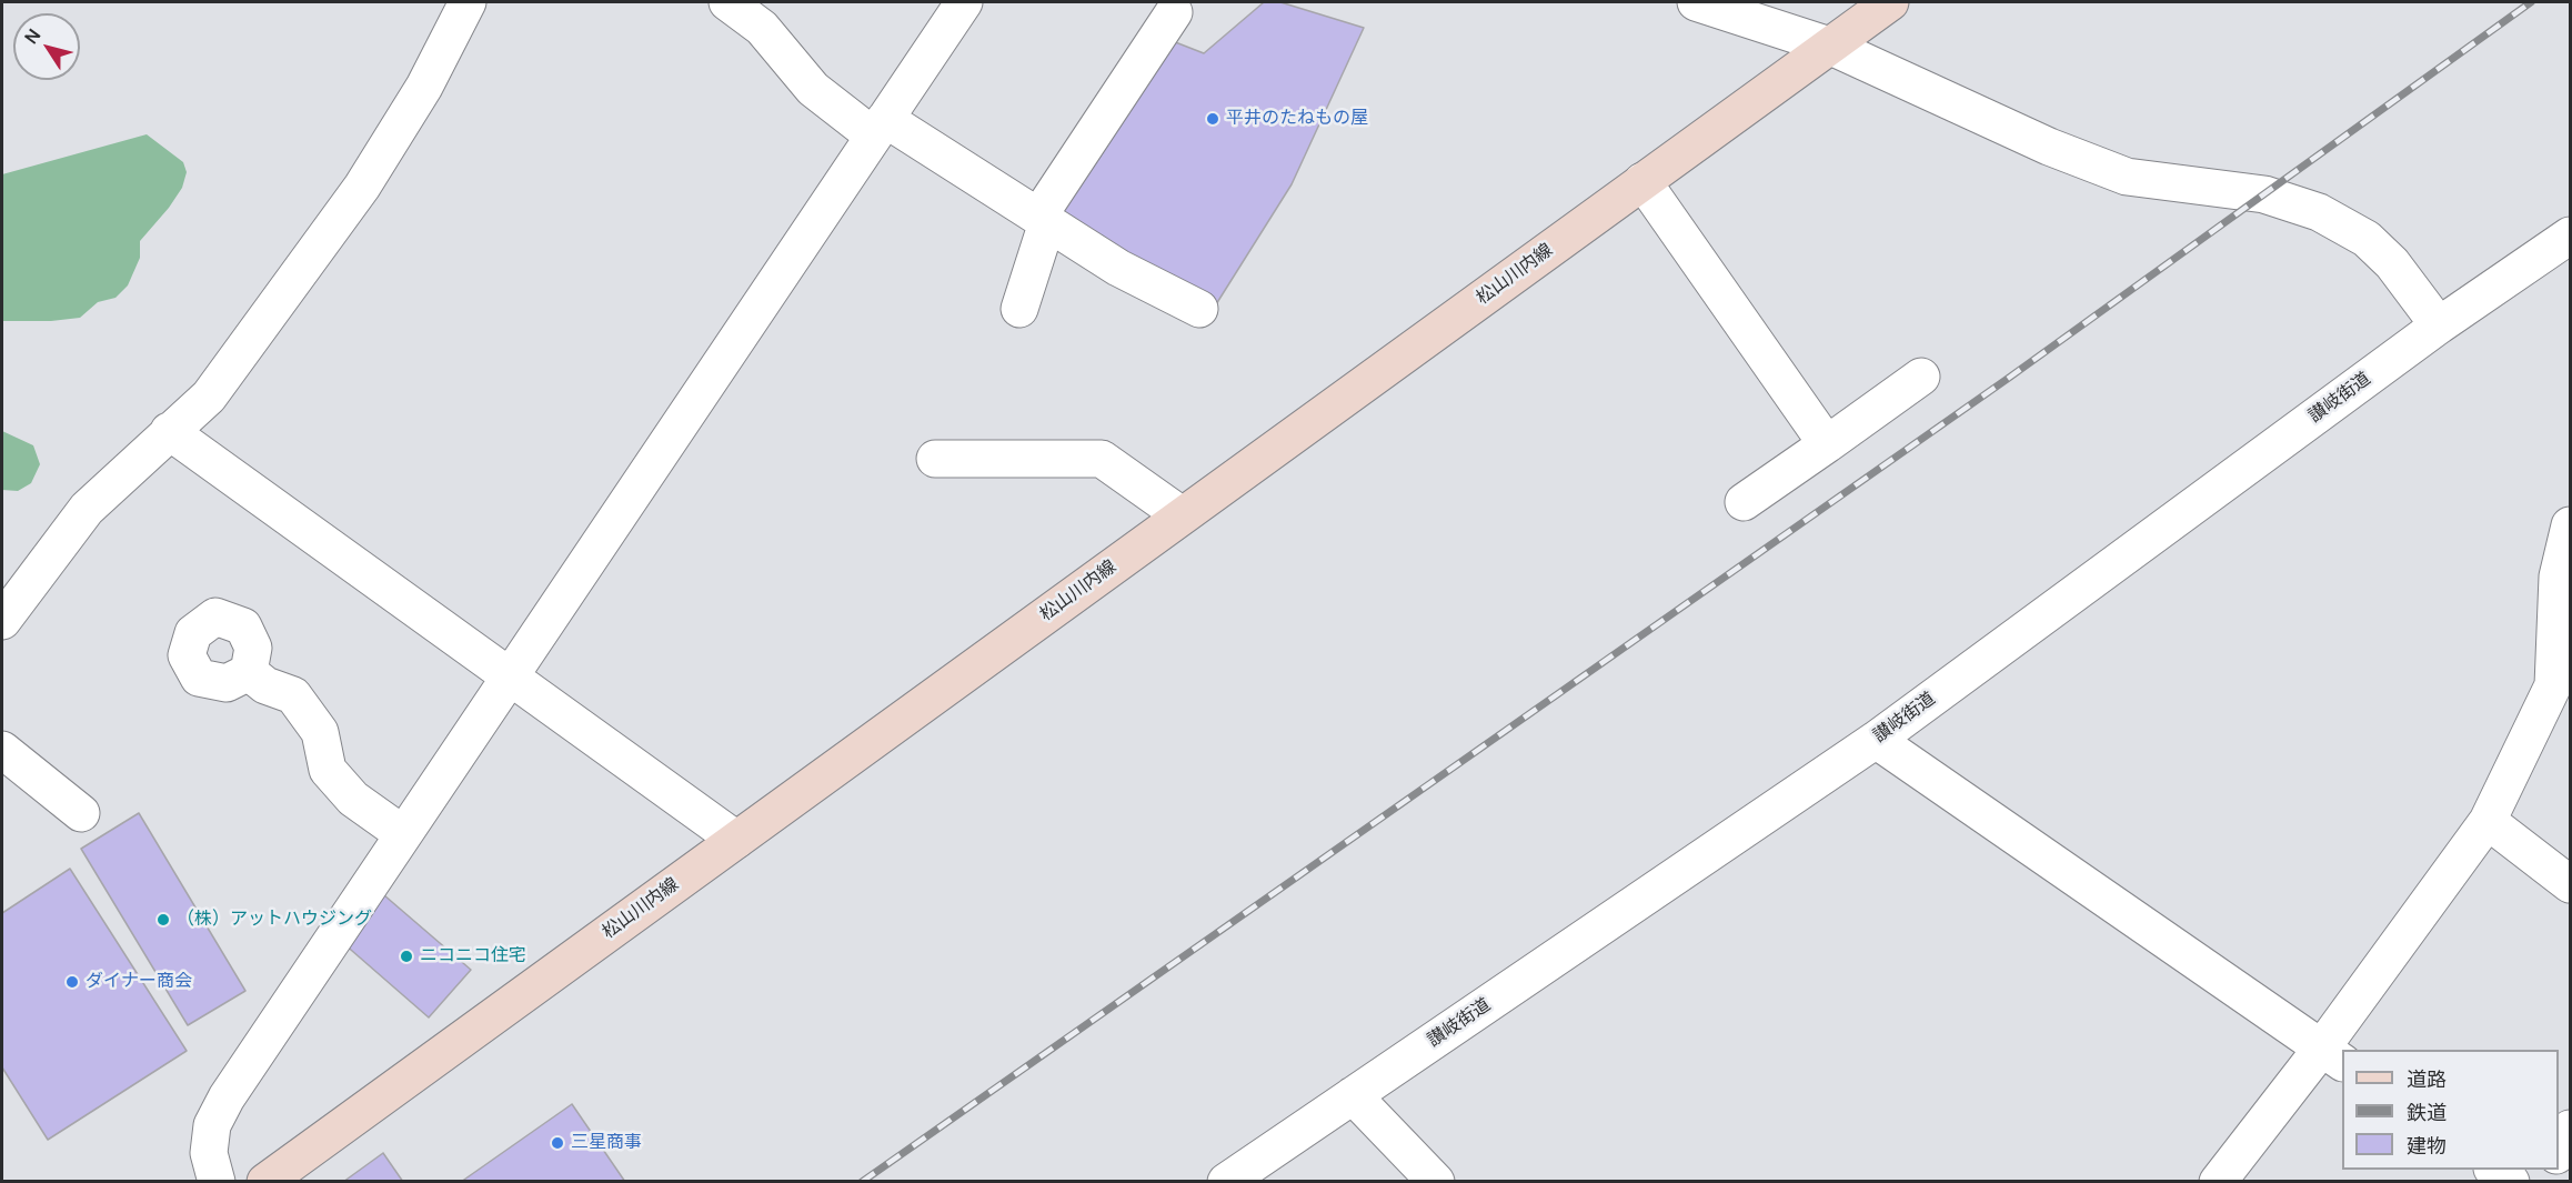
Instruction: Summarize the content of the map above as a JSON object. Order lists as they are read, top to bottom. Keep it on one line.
{"streets":{"main road":["松山川内線"],"street":["讃岐街道"]},"places":["平井のたねもの屋","（株）アットハウジング","ニコニコ住宅","ダイナー商会","三星商事"],"legend":["道路","鉄道","建物"],"north":"top left"}
